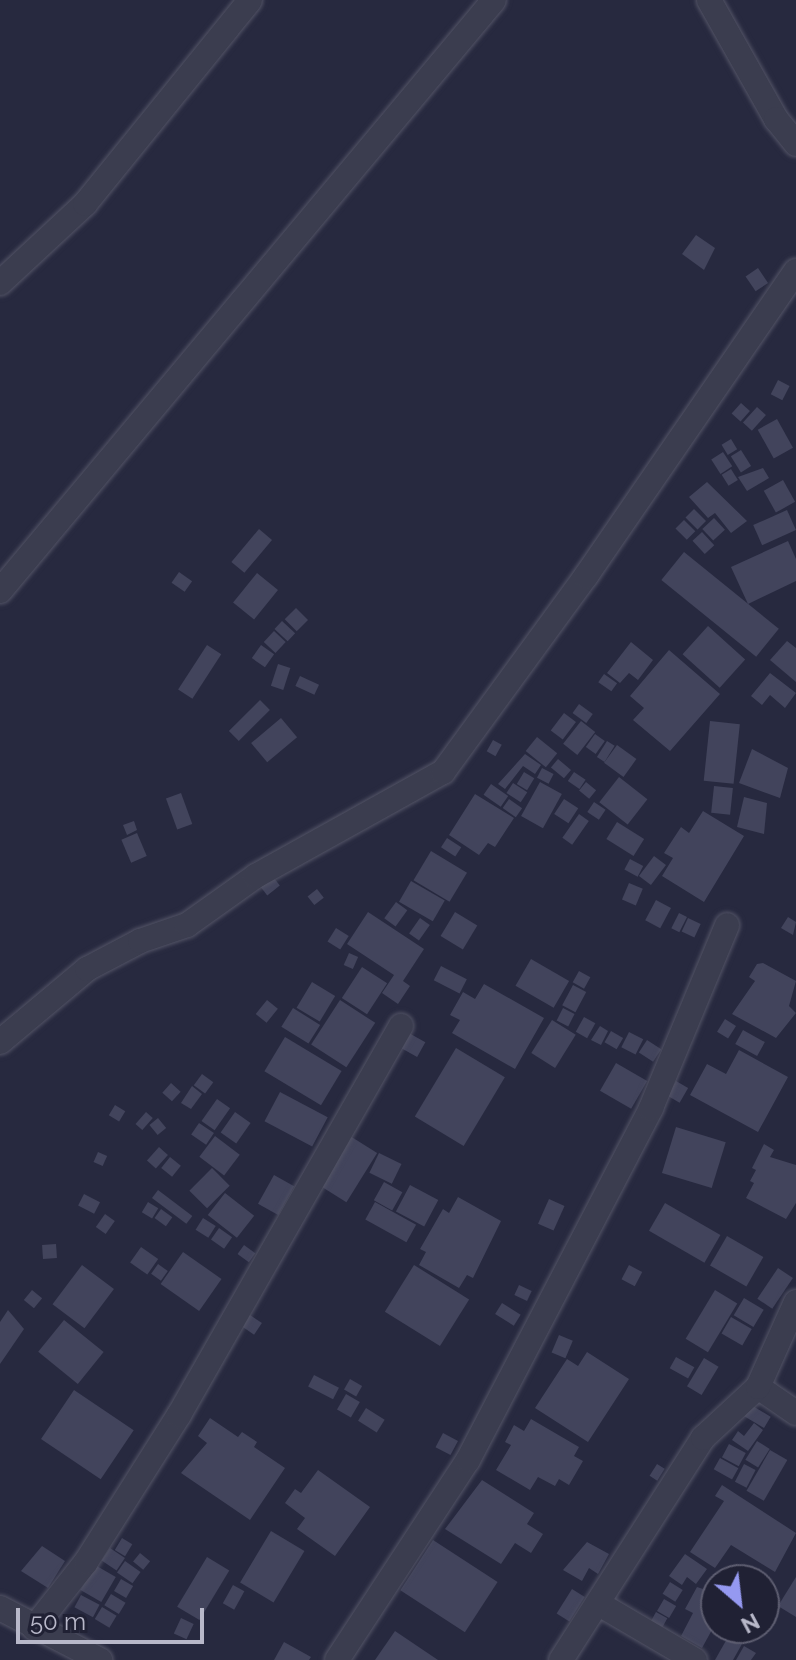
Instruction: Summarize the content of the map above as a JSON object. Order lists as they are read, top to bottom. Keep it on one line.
{"scale_bar":"50 m","north":"bottom right"}
